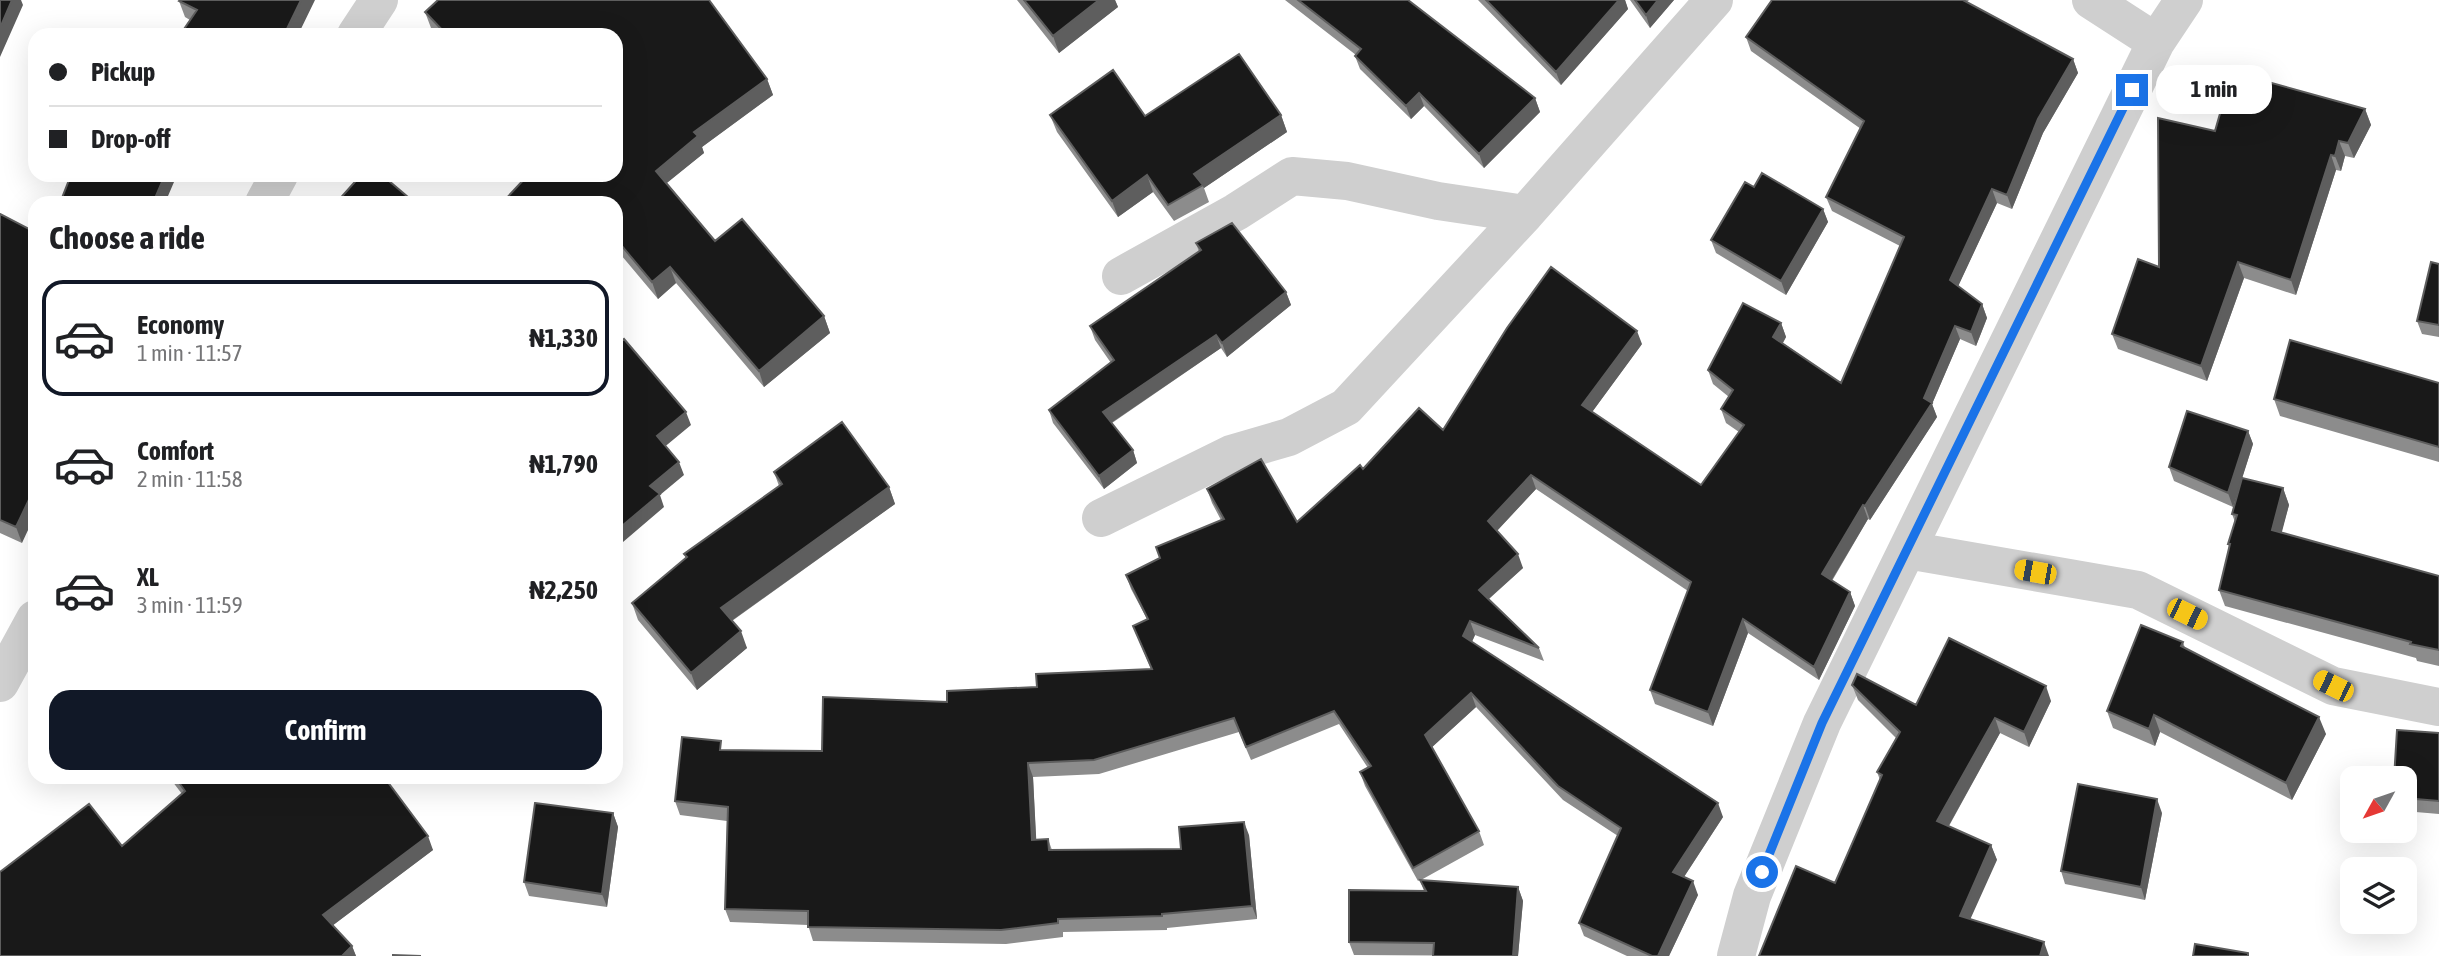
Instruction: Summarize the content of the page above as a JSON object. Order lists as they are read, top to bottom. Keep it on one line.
{"north":"bottom left","page":{"banner":["Pickup","Drop-off"],"bubble":"1 min","heading":"Choose a ride","list":[{"name":"Economy","note":"1 min · 11:57","value":"₦1,330"},{"name":"Comfort","note":"2 min · 11:58","value":"₦1,790"},{"name":"XL","note":"3 min · 11:59","value":"₦2,250"}],"buttons":"Confirm"}}
